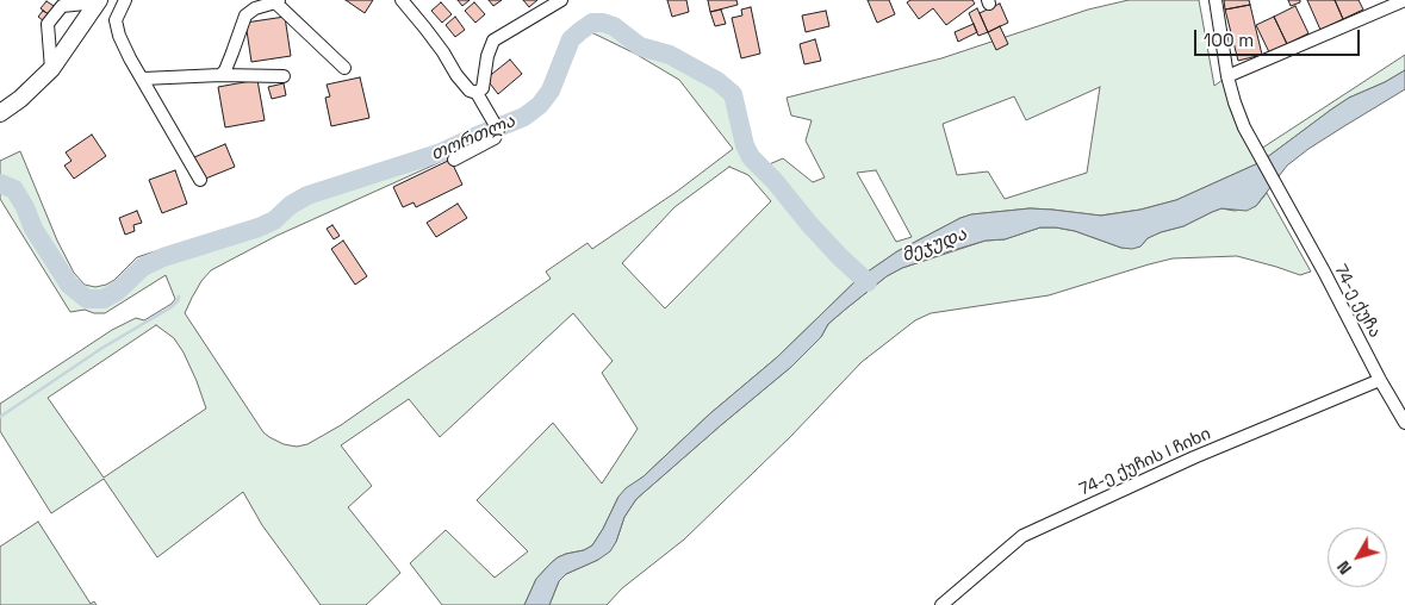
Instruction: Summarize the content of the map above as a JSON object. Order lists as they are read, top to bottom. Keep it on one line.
{"streets":{"street":["74-ე ქუჩა","74-ე ქუჩის I ჩიხი"]},"crossings":[["74-ე ქუჩა","74-ე ქუჩის I ჩიხი"]],"water":["თორთლა","მეჯუდა"],"scale_bar":"100 m","north":"bottom left"}
